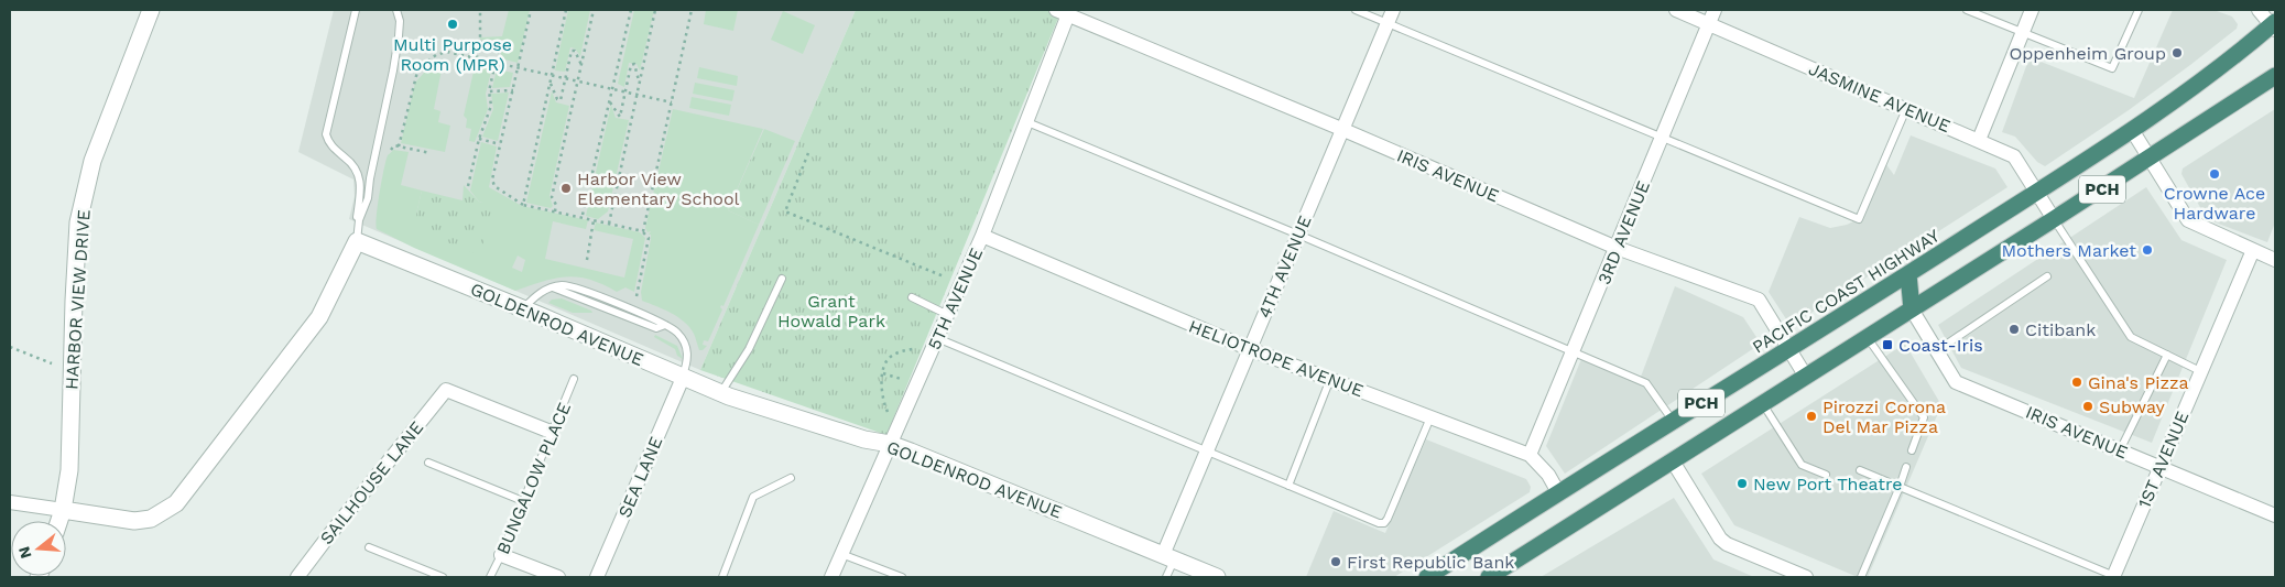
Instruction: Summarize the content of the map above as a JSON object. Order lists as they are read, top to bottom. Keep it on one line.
{"streets":{"highway":["PCH","PACIFIC COAST HIGHWAY"],"street":["JASMINE AVENUE","IRIS AVENUE","3RD AVENUE","4TH AVENUE","5TH AVENUE","HARBOR VIEW DRIVE","GOLDENROD AVENUE","HELIOTROPE AVENUE","1ST AVENUE","SEA LANE","SAILHOUSE LANE"],"lane":["BUNGALOW PLACE"]},"crossings":[["JASMINE AVENUE","PCH"],["JASMINE AVENUE","3RD AVENUE"],["JASMINE AVENUE","PACIFIC COAST HIGHWAY"],["IRIS AVENUE","PCH"],["IRIS AVENUE","3RD AVENUE"],["IRIS AVENUE","4TH AVENUE"],["IRIS AVENUE","PACIFIC COAST HIGHWAY"],["IRIS AVENUE","5TH AVENUE"],["IRIS AVENUE","1ST AVENUE"],["3RD AVENUE","HELIOTROPE AVENUE"],["4TH AVENUE","GOLDENROD AVENUE"],["4TH AVENUE","HELIOTROPE AVENUE"],["PACIFIC COAST HIGHWAY","HELIOTROPE AVENUE"],["5TH AVENUE","GOLDENROD AVENUE"],["5TH AVENUE","HELIOTROPE AVENUE"],["GOLDENROD AVENUE","SEA LANE"],["BUNGALOW PLACE","SAILHOUSE LANE"]],"parks":["Grant Howald Park"],"places":{"other":["Multi Purpose Room (MPR)","Oppenheim Group","Crowne Ace Hardware","Harbor View Elementary School","Mothers Market","Citibank","Gina's Pizza","Subway","Pirozzi Corona Del Mar Pizza","New Port Theatre","First Republic Bank"],"transit":["Coast-Iris"]},"north":"left"}
